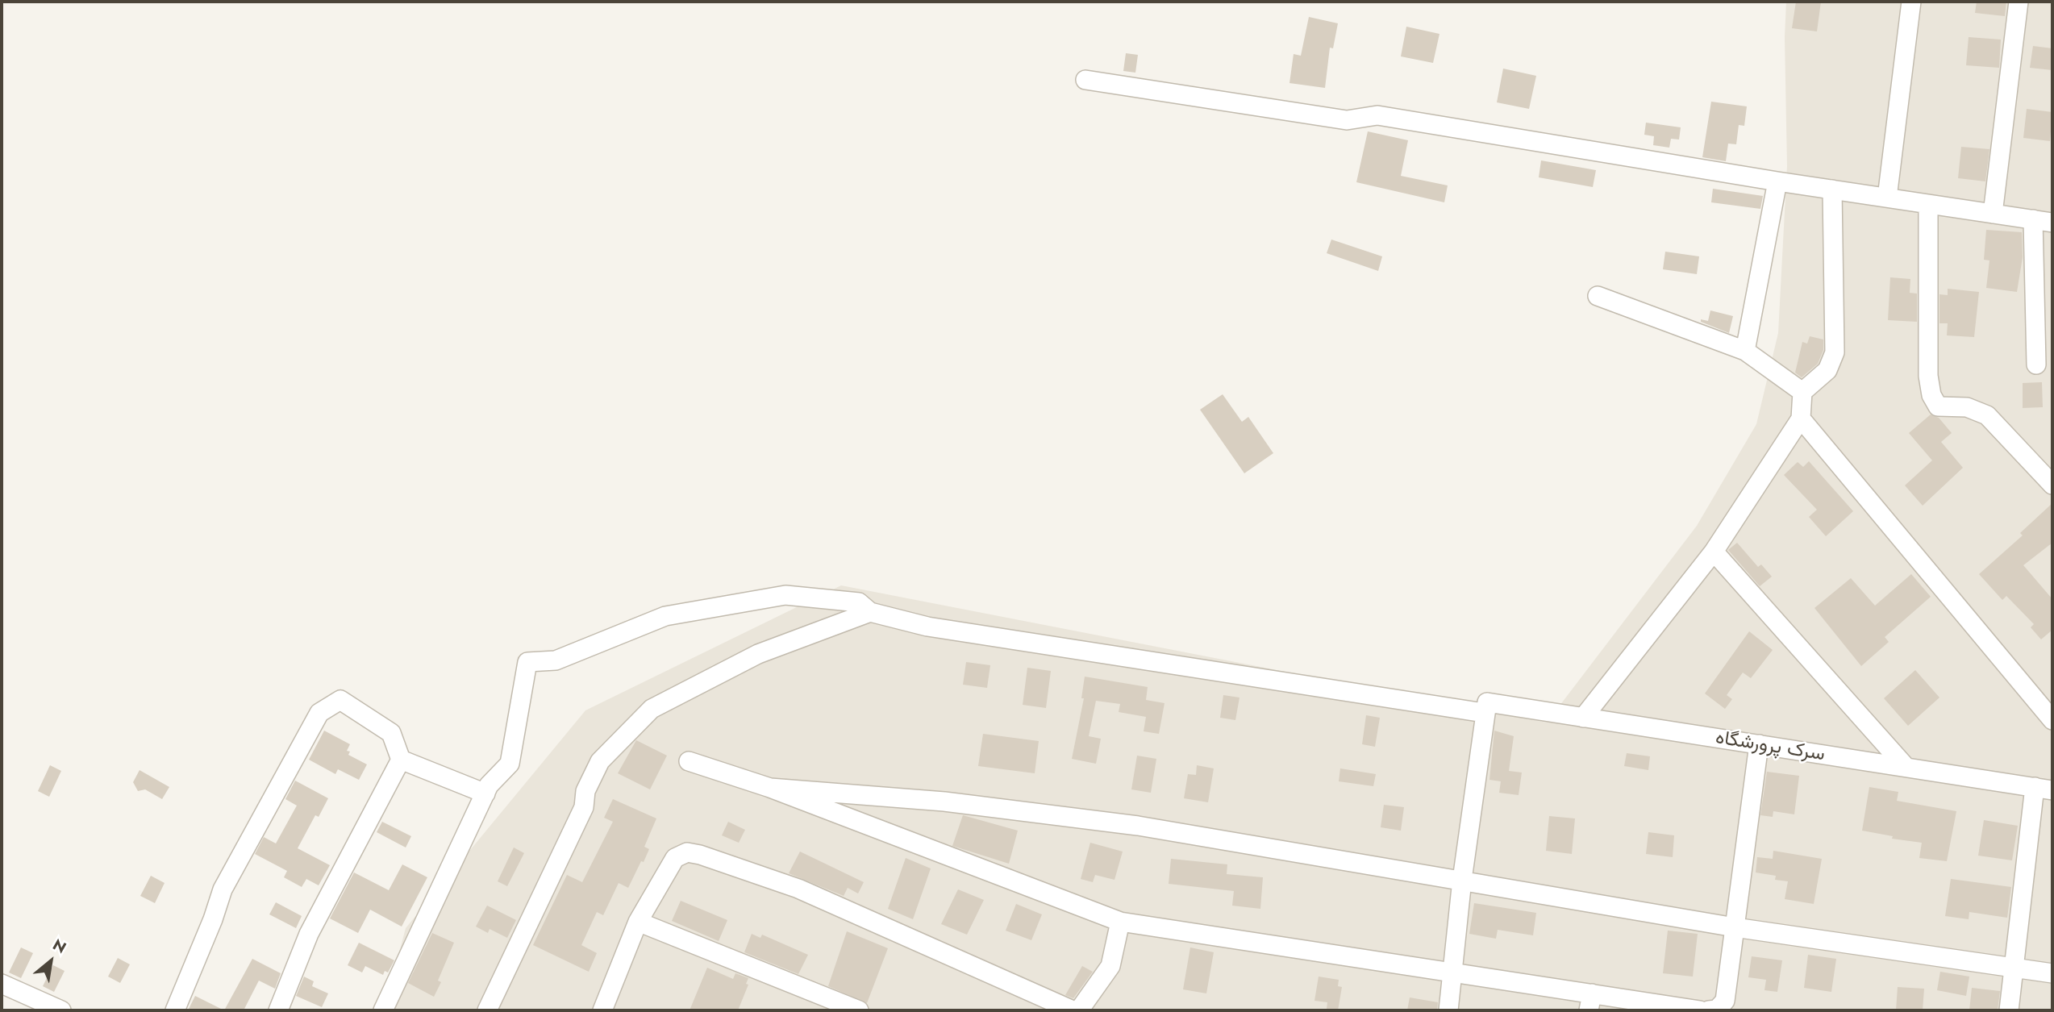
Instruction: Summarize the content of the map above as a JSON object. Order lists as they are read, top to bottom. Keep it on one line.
{"streets":{"street":["سرک پرورشگاه"]},"north":"top right"}
